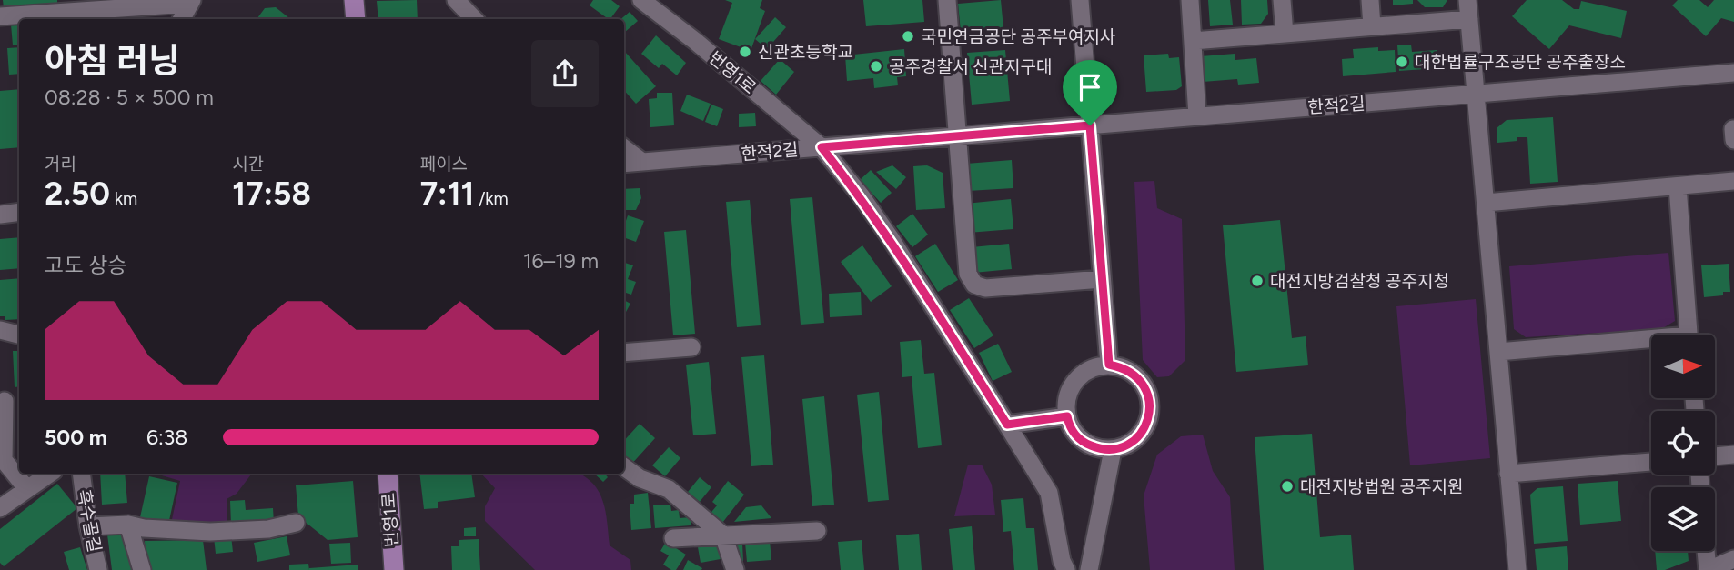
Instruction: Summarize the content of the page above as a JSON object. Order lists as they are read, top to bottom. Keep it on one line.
{"streets":{"main road":["번영1로"],"street":["한적2길","흑수골길"]},"crossings":[["번영1로","한적2길"]],"places":["국민연금공단 공주부여지사","신관초등학교","대한법률구조공단 공주출장소","공주경찰서 신관지구대","대전지방검찰청 공주지청","대전지방법원 공주지원"],"north":"right","page":{"heading":["아침 러닝","08:28 · 5 × 500 m"],"stats":[["거리","2.50 km"],["시간","17:58"],["페이스","7:11 /km"]],"chart":["고도 상승","16–19 m"],"list":[{"name":"500 m","note":"6:38"}]}}
